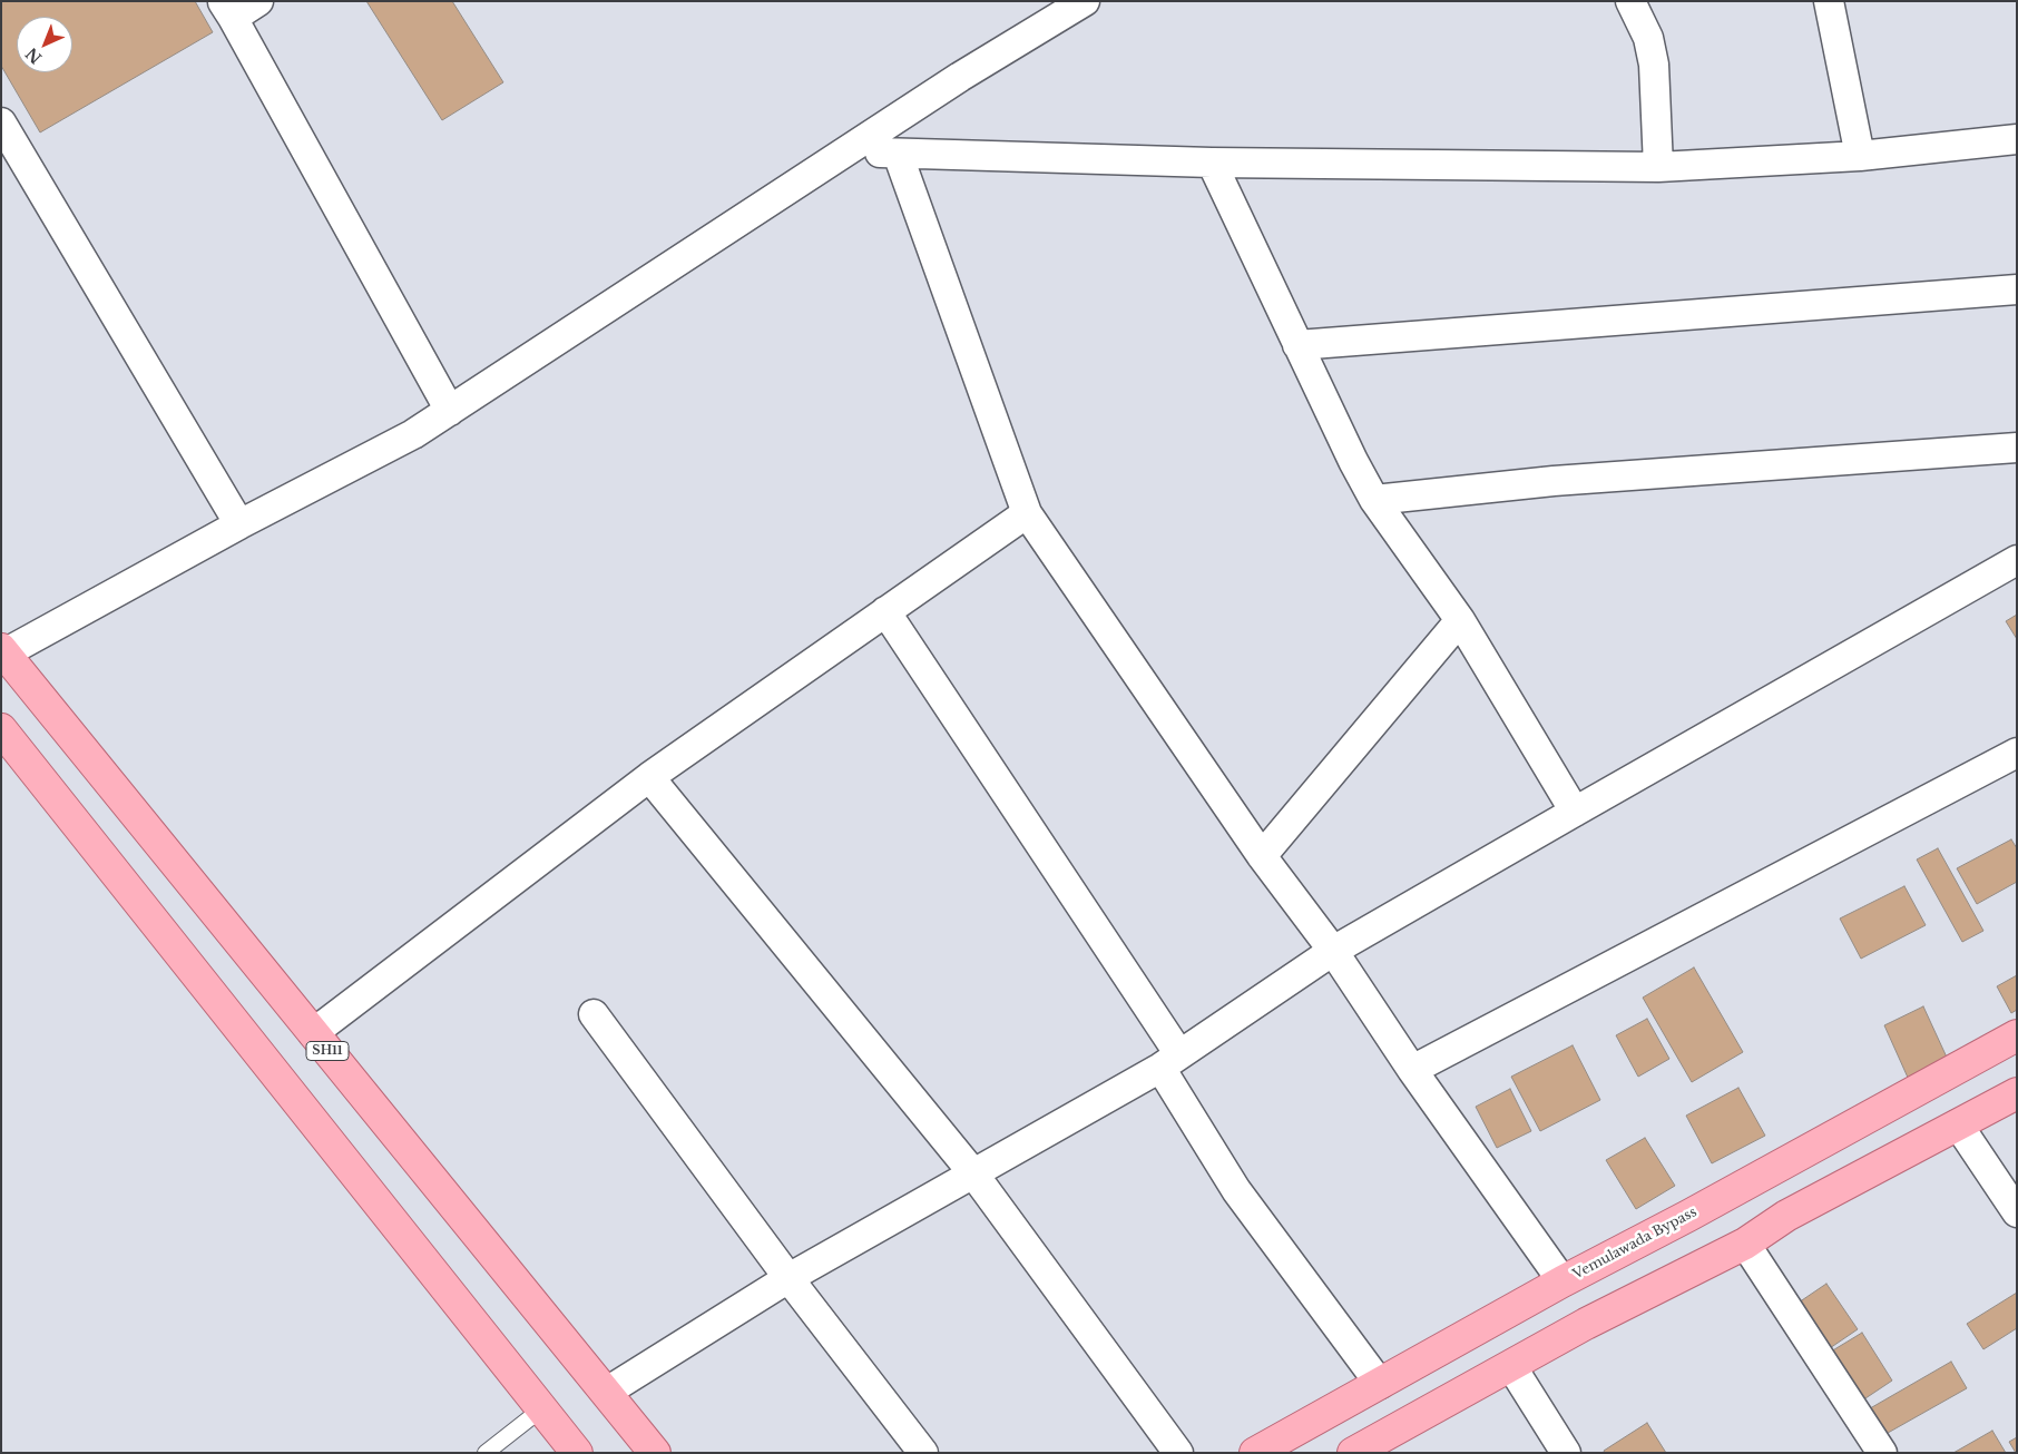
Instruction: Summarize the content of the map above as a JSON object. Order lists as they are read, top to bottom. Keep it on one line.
{"streets":{"main road":["SH11","Vemulawada Bypass"]},"north":"bottom left"}
